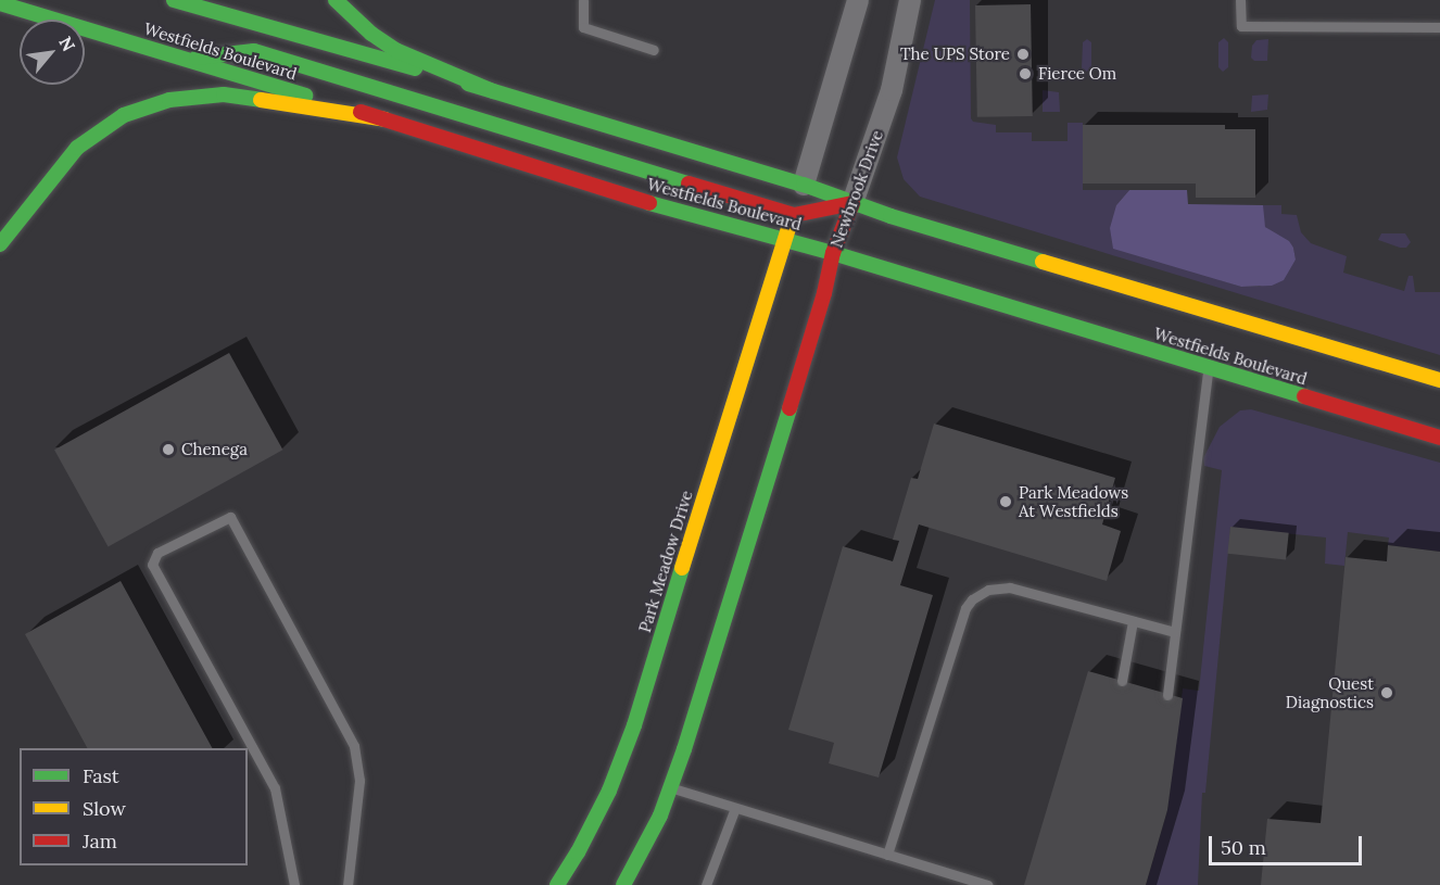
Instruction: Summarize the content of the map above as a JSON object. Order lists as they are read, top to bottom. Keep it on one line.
{"streets":{"main road":["Westfields Boulevard","Newbrook Drive","Park Meadow Drive"]},"crossings":[["Westfields Boulevard","Newbrook Drive"],["Westfields Boulevard","Park Meadow Drive"]],"places":["The UPS Store","Fierce Om","Chenega","Park Meadows At Westfields","Quest Diagnostics"],"legend":["Fast","Slow","Jam"],"scale_bar":"50 m","north":"top right"}
